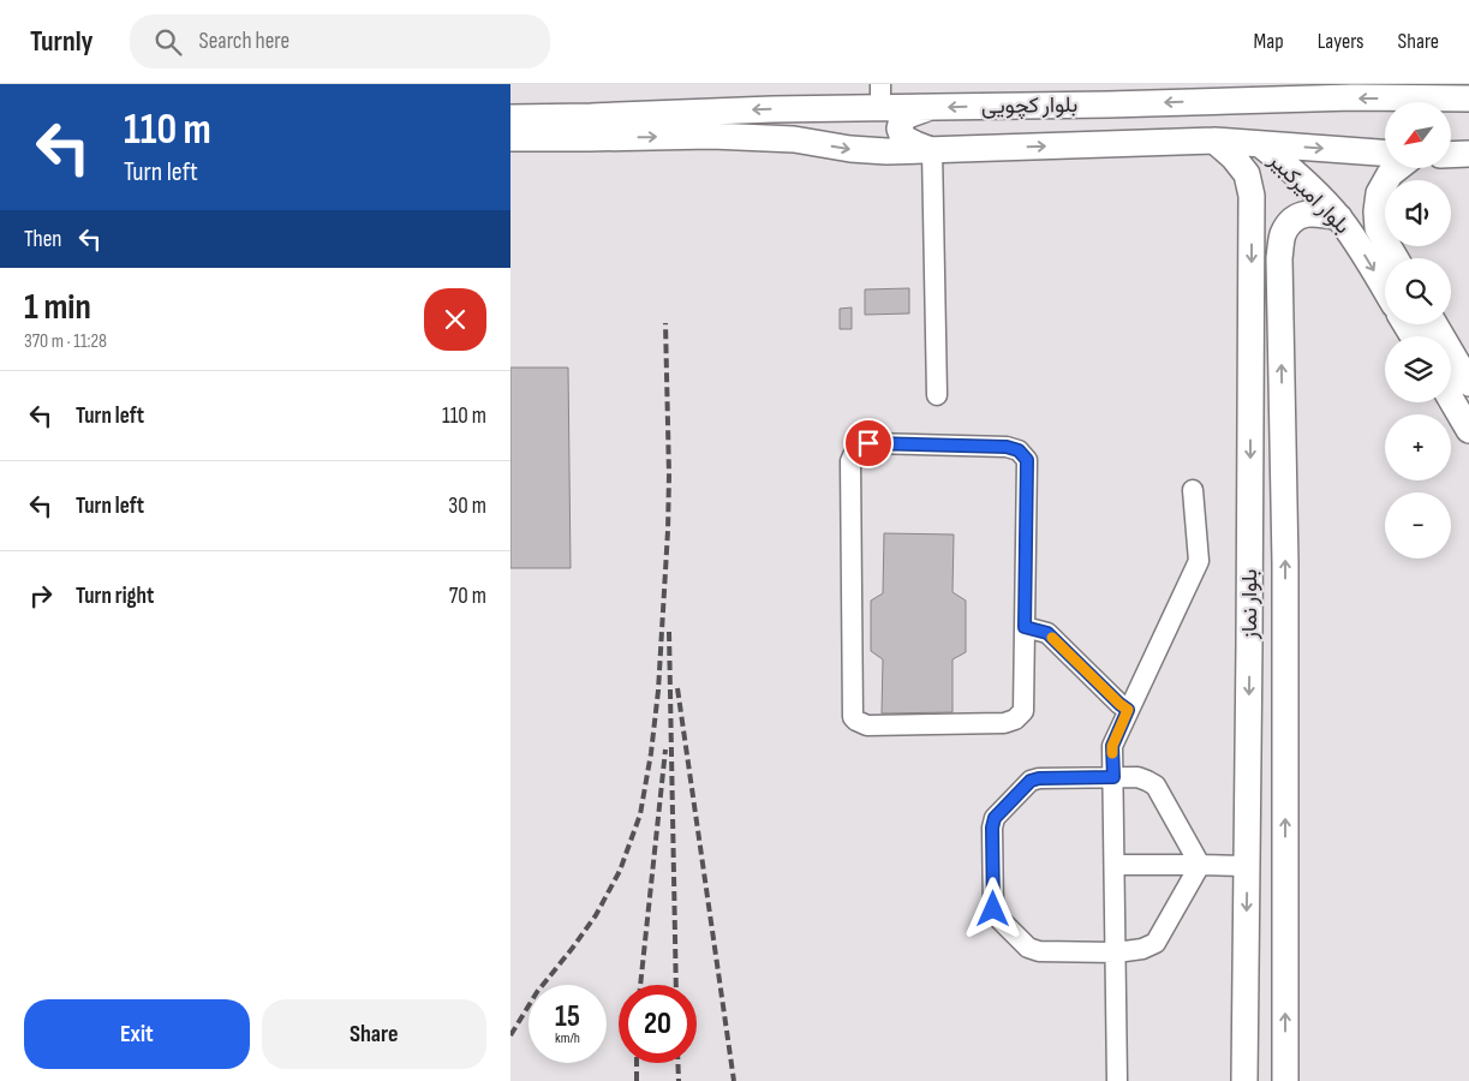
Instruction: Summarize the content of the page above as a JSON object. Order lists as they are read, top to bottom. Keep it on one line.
{"streets":{"main road":["بلوار کچویی","بلوار امیرکبیر","بلوار نماز"]},"crossings":[["بلوار کچویی","بلوار امیرکبیر"],["بلوار کچویی","بلوار نماز"],["بلوار امیرکبیر","بلوار نماز"]],"north":"bottom left","page":{"header":"Turnly","search":"Search here","nav":["Map","Layers","Share"],"turn":["110 m","Turn left"],"map_buttons":["+","−"],"then":"Then","heading":["1 min","370 m · 11:28"],"list":[{"name":"Turn left","value":"110 m"},{"name":"Turn left","value":"30 m"},{"name":"Turn right","value":"70 m"}],"speed":"15 km/h","limit":"20","buttons":["Exit","Share"]}}
